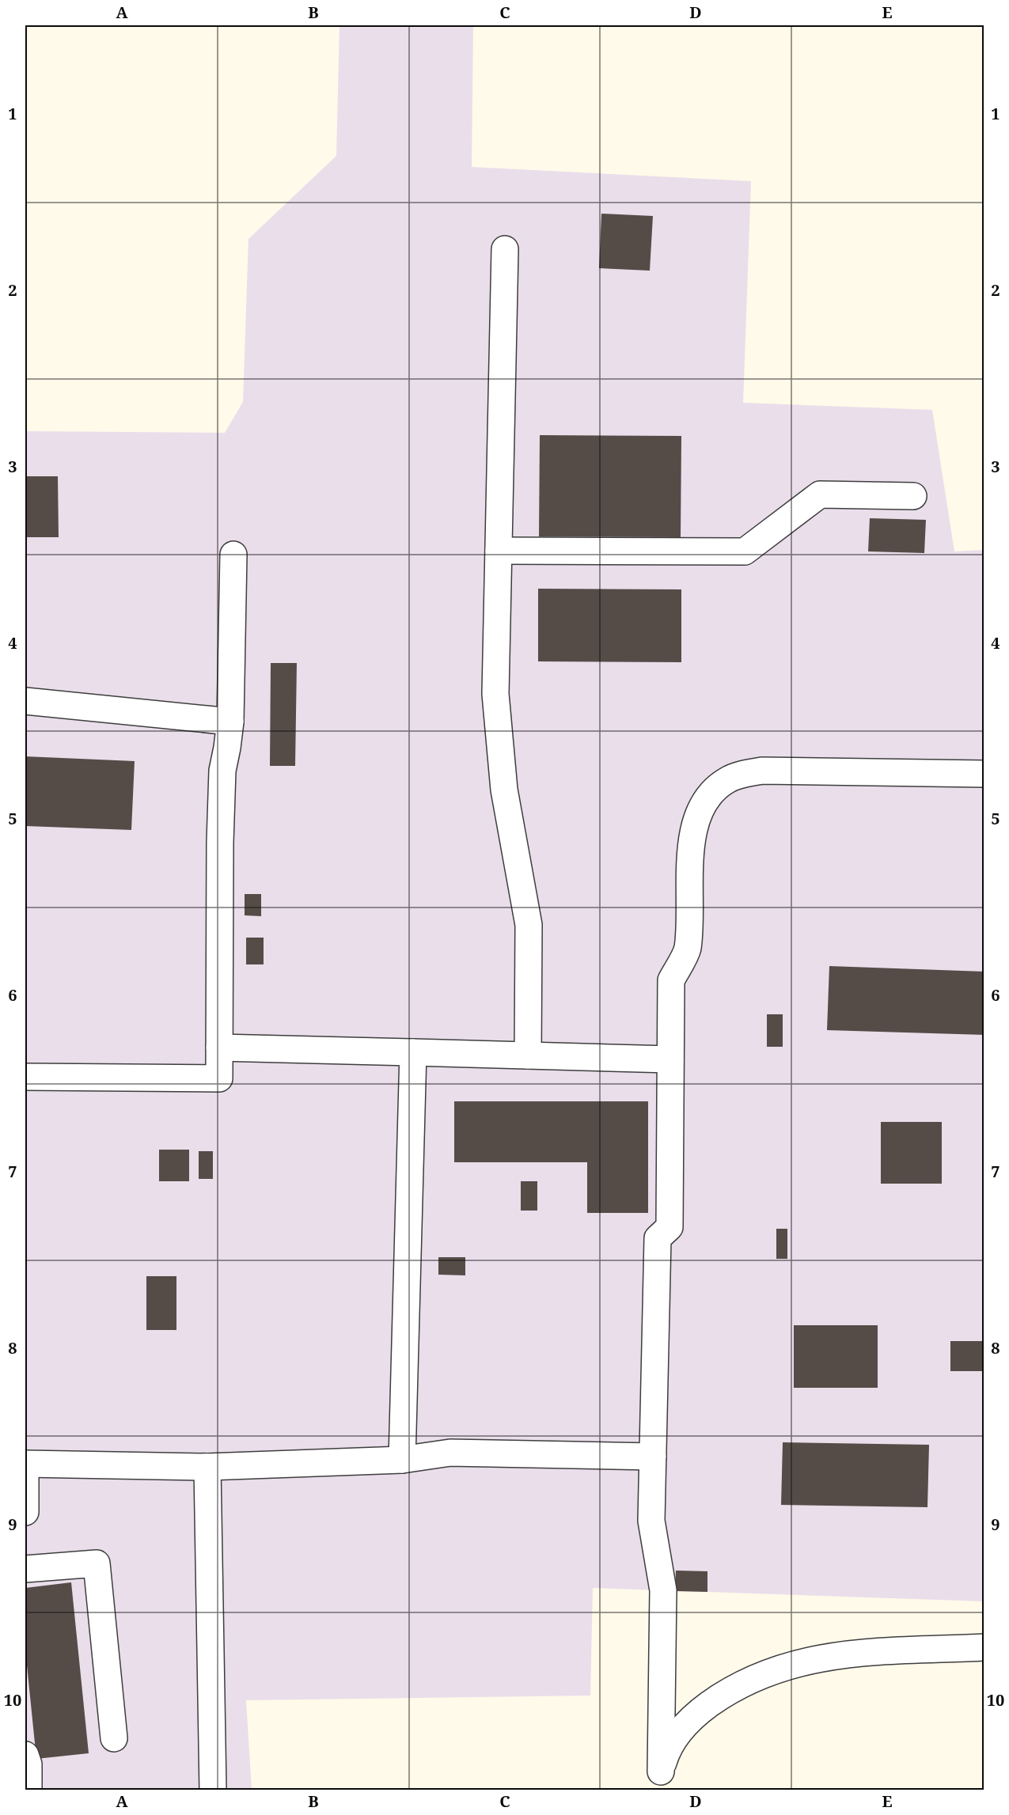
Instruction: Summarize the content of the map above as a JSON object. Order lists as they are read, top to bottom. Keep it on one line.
{"grid":{"columns":["A","B","C","D","E"],"rows":["1","2","3","4","5","6","7","8","9","10"]}}
